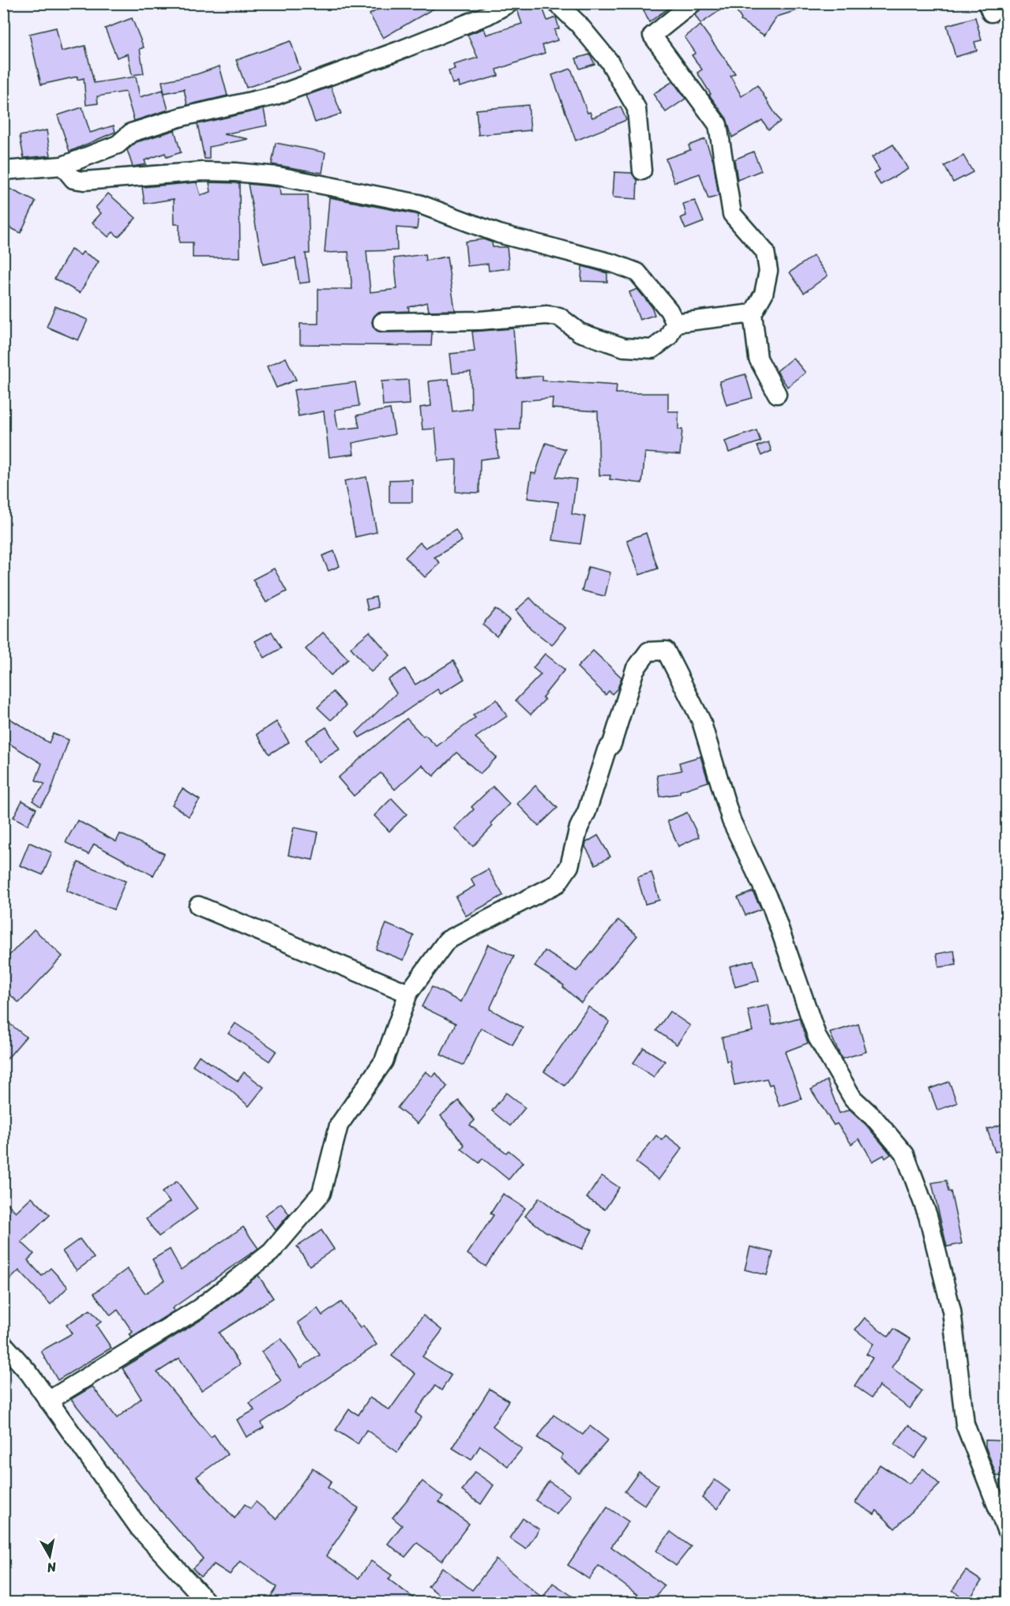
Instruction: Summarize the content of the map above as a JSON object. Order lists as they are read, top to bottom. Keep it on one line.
{"north":"bottom"}
